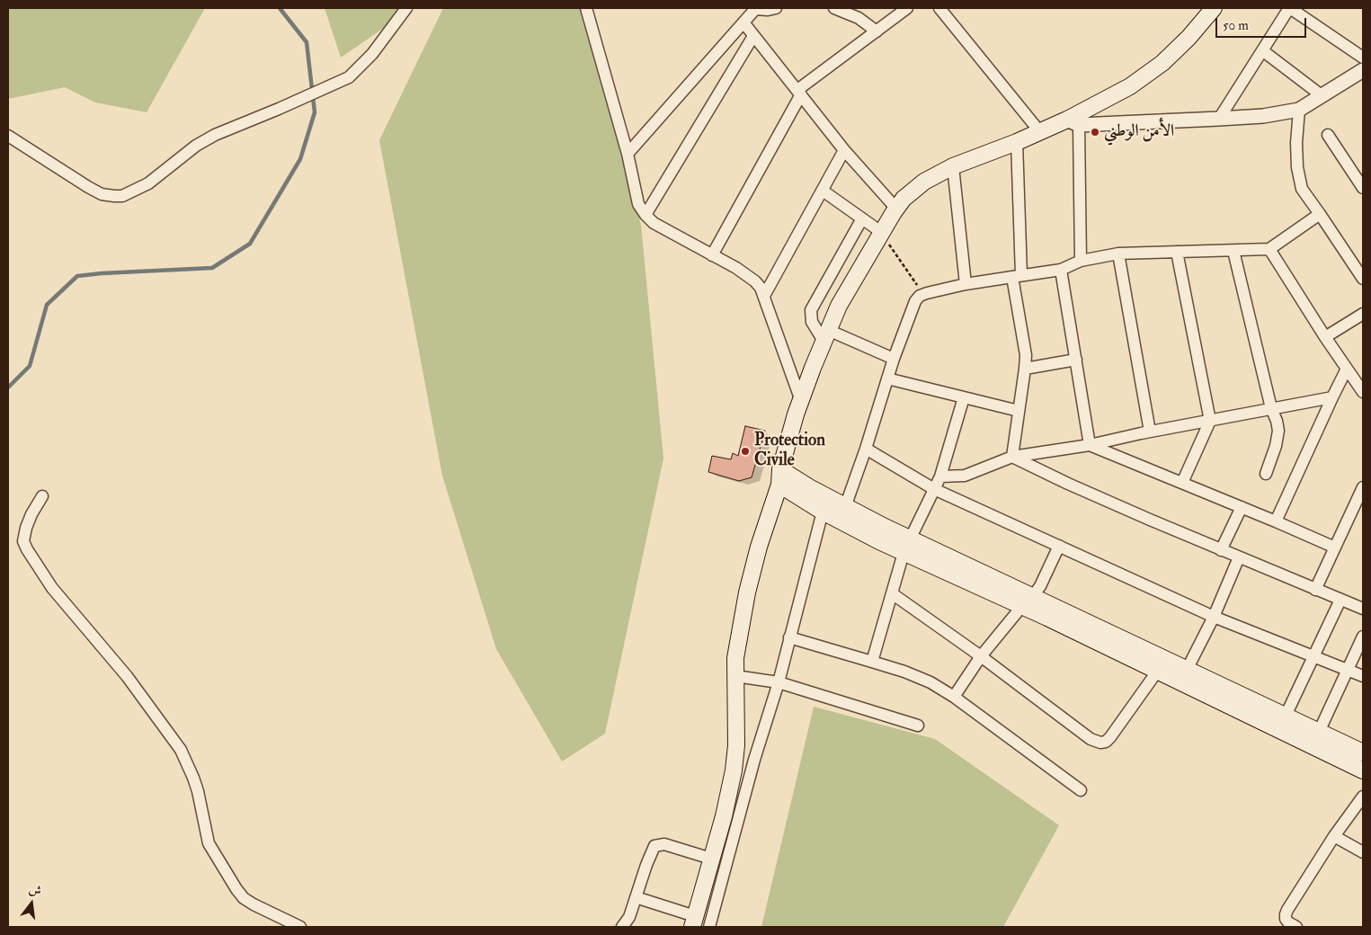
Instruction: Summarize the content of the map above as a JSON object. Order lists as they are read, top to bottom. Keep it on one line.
{"places":["الأمن الوطني","Protection Civile"],"scale_bar":"50 m","north":"top"}
